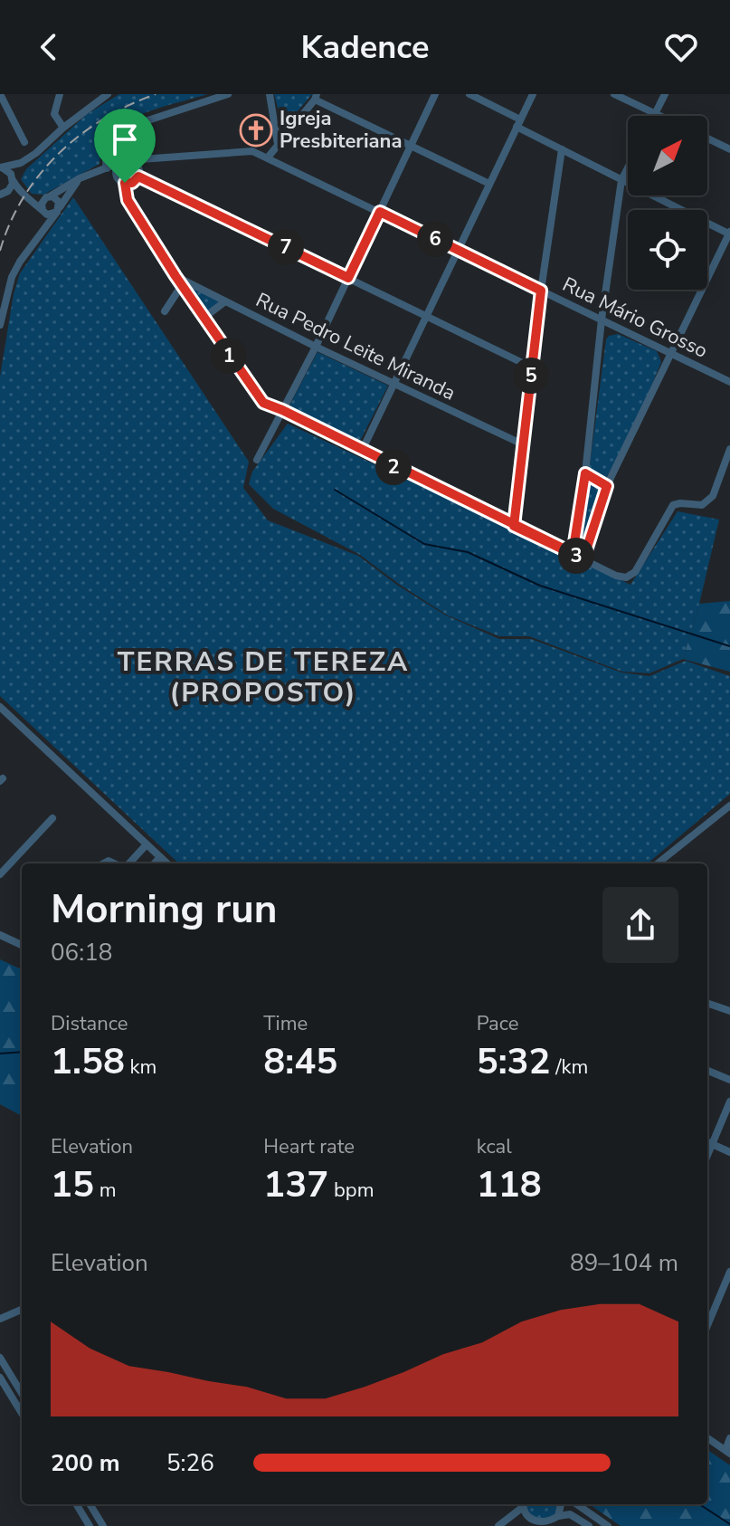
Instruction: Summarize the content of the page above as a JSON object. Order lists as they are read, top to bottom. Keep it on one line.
{"streets":{"street":["Rua Mário Grosso","Rua Pedro Leite Miranda"]},"districts":["TERRAS DE TEREZA (PROPOSTO)"],"places":{"church":["Igreja Presbiteriana"]},"north":"top right","page":{"header":"Kadence","pins":["6","7","1","5","2","3"],"heading":["Morning run","06:18"],"stats":[["Distance","1.58 km"],["Time","8:45"],["Pace","5:32 /km"],["Elevation","15 m"],["Heart rate","137 bpm"],["kcal","118"]],"chart":["Elevation","89–104 m"],"list":[{"name":"200 m","note":"5:26"}]}}
